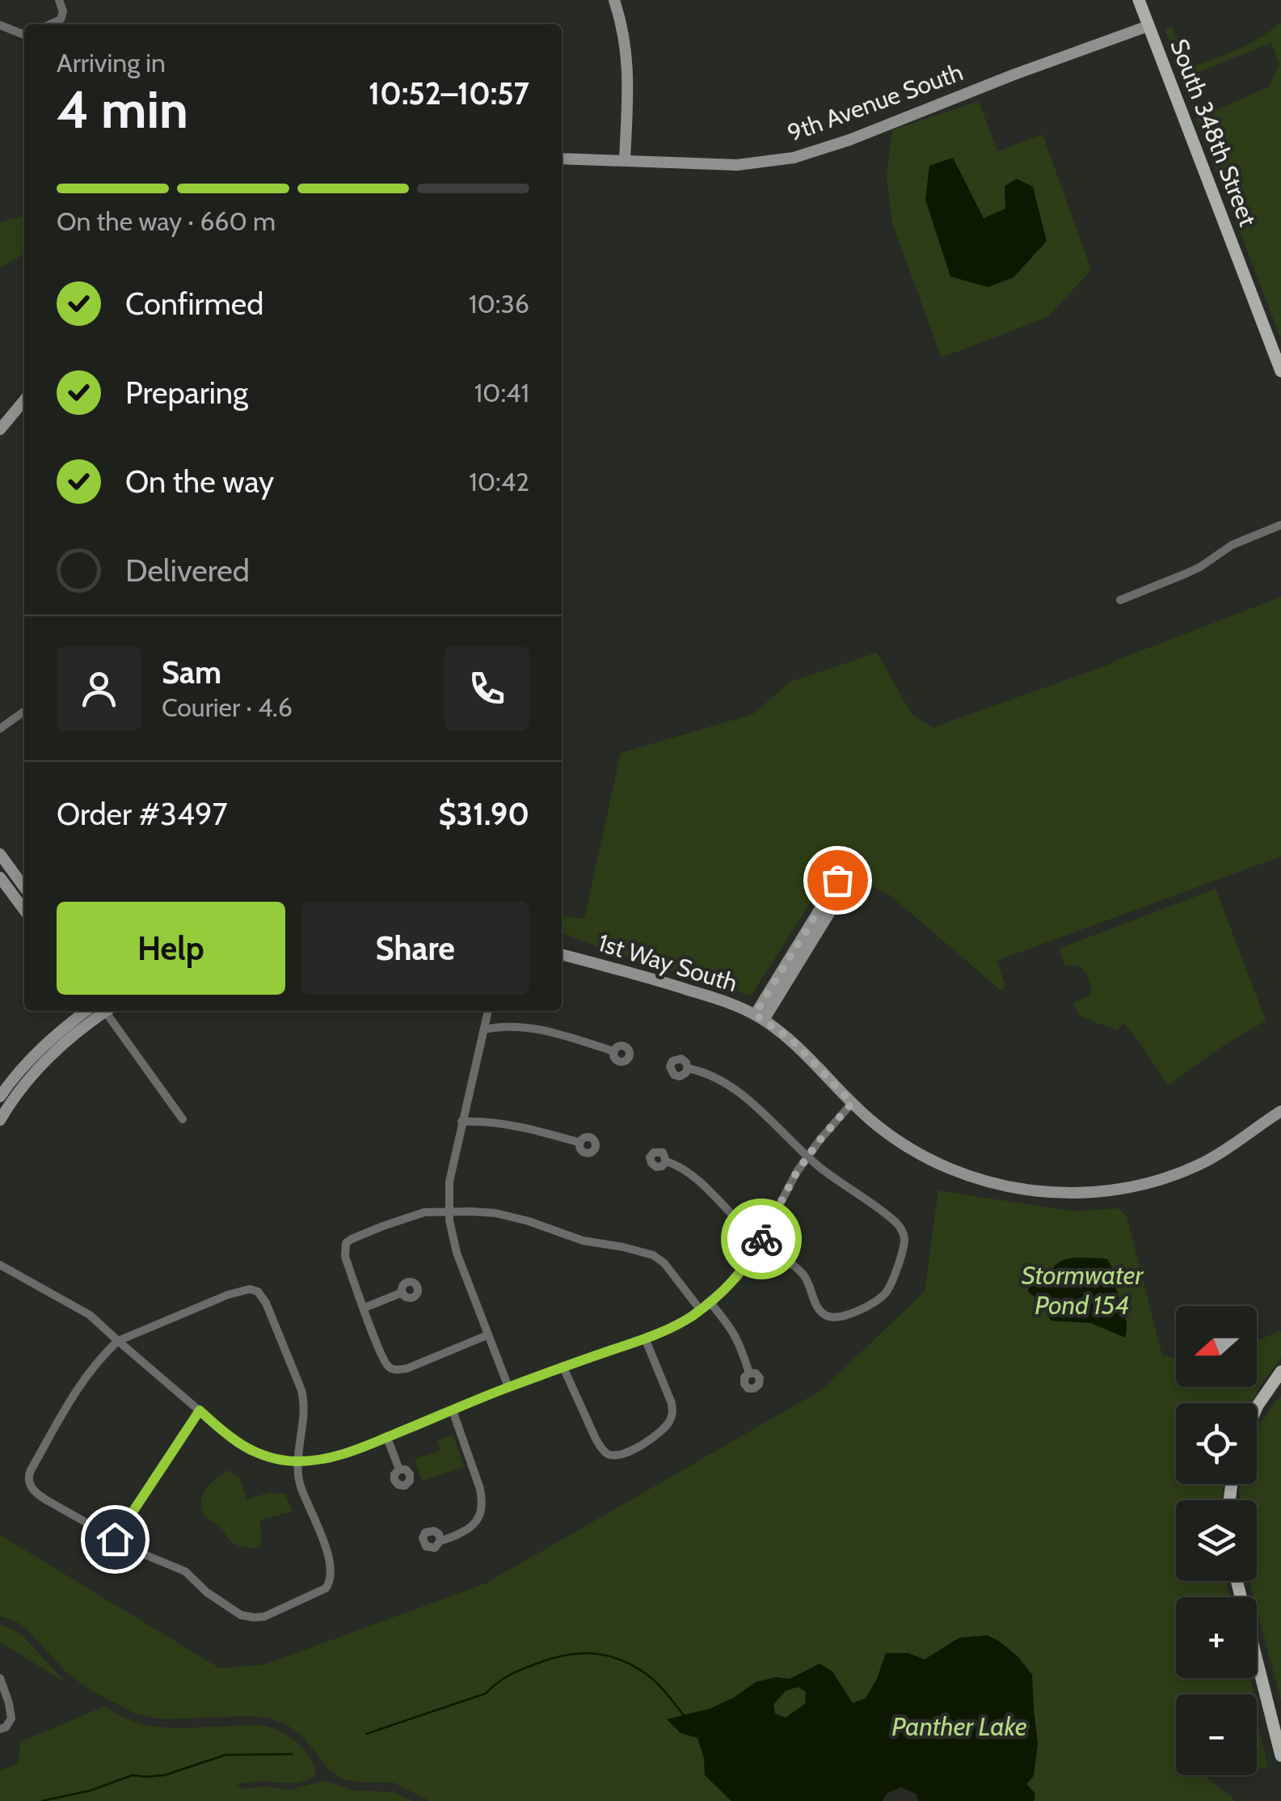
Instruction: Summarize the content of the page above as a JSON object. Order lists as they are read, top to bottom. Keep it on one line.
{"streets":{"main road":["9th Avenue South","South 348th Street","1st Way South"]},"crossings":[["9th Avenue South","South 348th Street"]],"water":["Stormwater Pond 154","Panther Lake"],"north":"left","page":{"heading":["4 min","Arriving in","10:52–10:57"],"panel":["Sam","Courier · 4.6","Order #3497","$31.90"],"bar":"On the way · 660 m","list":[["Confirmed","10:36"],["Preparing","10:41"],["On the way","10:42"],"Delivered"],"buttons":["Help","Share"],"map_buttons":["+","−"]}}
